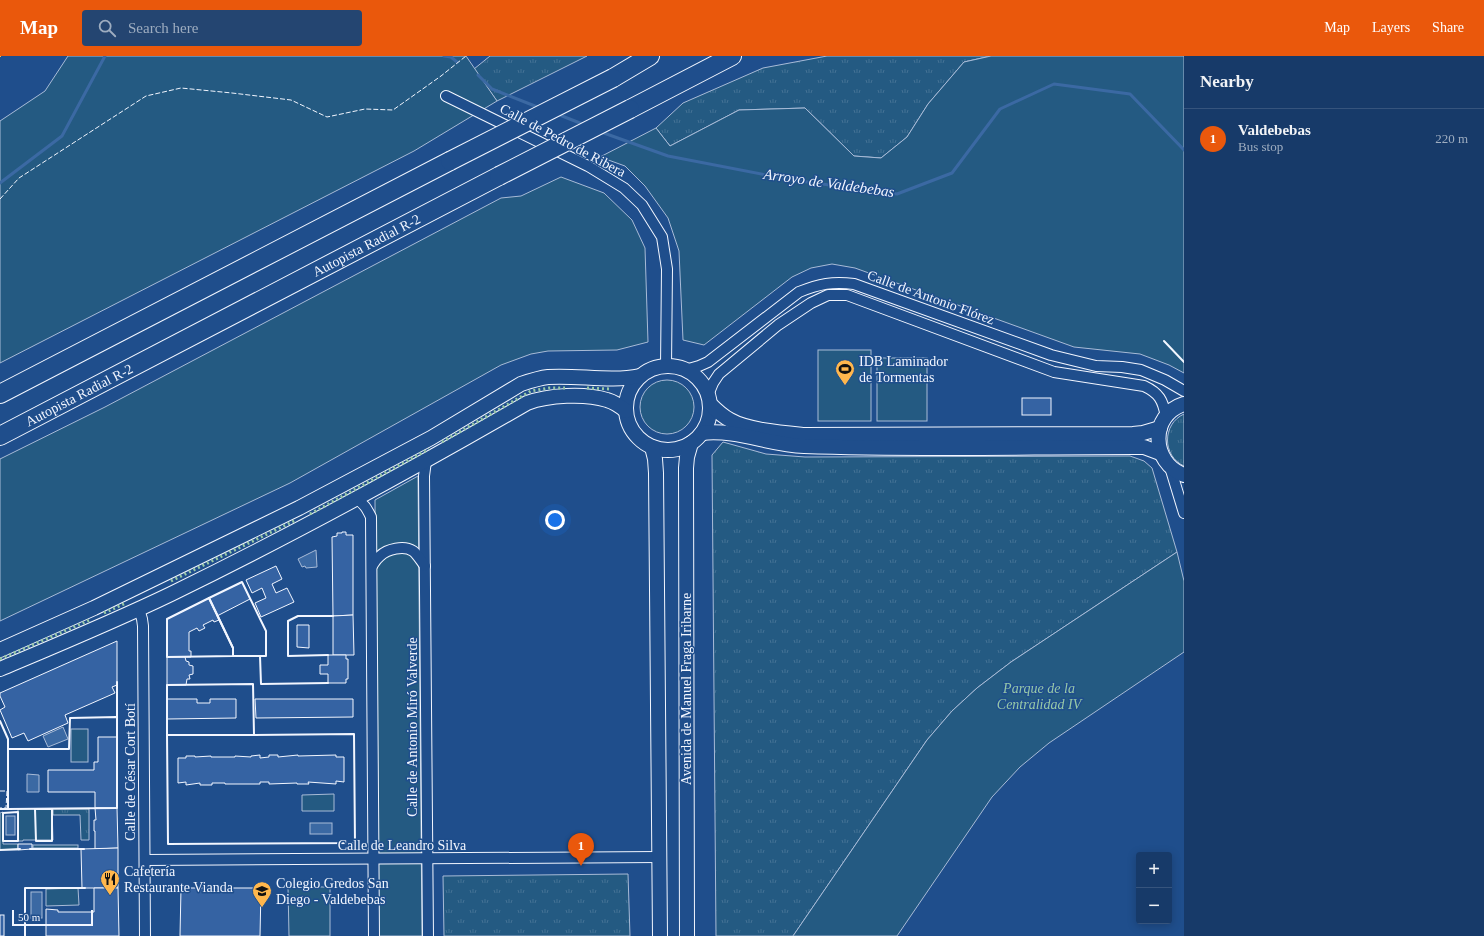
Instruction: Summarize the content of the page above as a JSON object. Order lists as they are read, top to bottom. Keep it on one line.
{"streets":{"highway":["Autopista Radial R-2"],"street":["Calle de Pedro de Ribera","Calle de Antonio Flórez","Avenida de Manuel Fraga Iribarne","Calle de Antonio Miró Valverde","Calle de César Cort Botí","Calle de Leandro Silva"]},"crossings":[["Calle de Pedro de Ribera","Calle de Antonio Flórez"],["Calle de Pedro de Ribera","Avenida de Manuel Fraga Iribarne"],["Calle de Antonio Flórez","Avenida de Manuel Fraga Iribarne"],["Avenida de Manuel Fraga Iribarne","Calle de Leandro Silva"],["Calle de Antonio Miró Valverde","Calle de Leandro Silva"],["Calle de César Cort Botí","Calle de Leandro Silva"]],"water":["Arroyo de Valdebebas"],"parks":["Parque de la Centralidad IV"],"places":{"sports":["IDB Laminador de Tormentas"],"restaurant":["Cafetería Restaurante Vianda"],"school or university":["Colegio Gredos San Diego - Valdebebas"]},"scale_bar":"50 m","page":{"header":"Map","search":"Search here","nav":["Map","Layers","Share"],"heading":"Nearby","list":[{"mark":"1","name":"Valdebebas","note":"Bus stop","value":"220 m"}],"pins":"1","map_buttons":["+","−"],"scale":"50 m"}}
